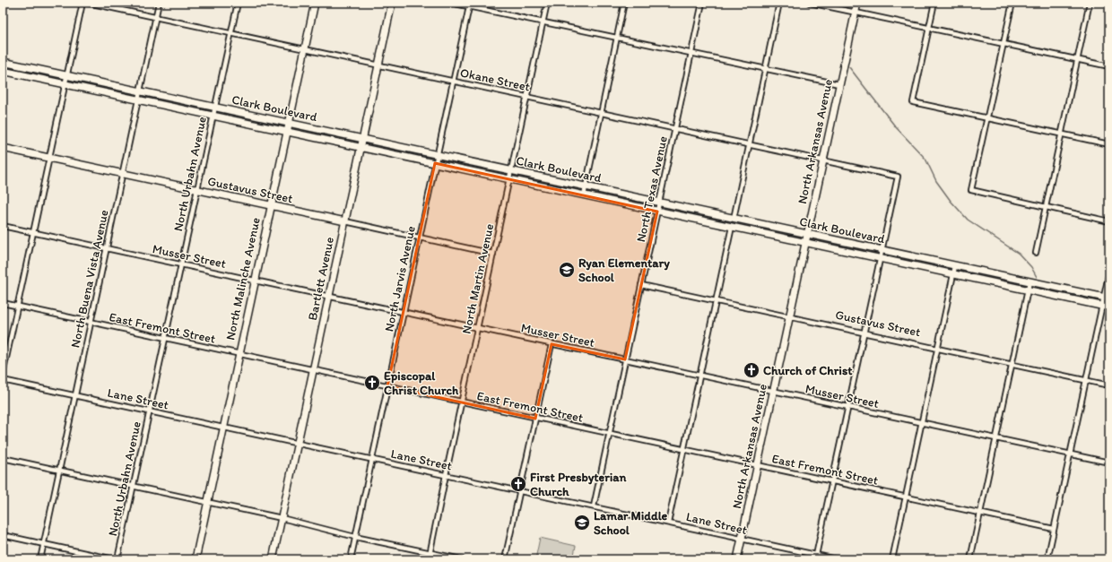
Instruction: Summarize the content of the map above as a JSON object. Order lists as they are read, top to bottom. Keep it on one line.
{"streets":{"main road":["Clark Boulevard","North Arkansas Avenue","Gustavus Street","North Malinche Avenue","Bartlett Avenue"],"street":["Okane Street","North Urbahn Avenue","North Texas Avenue","Musser Street","North Buena Vista Avenue","North Jarvis Avenue","North Martin Avenue","East Fremont Street","Lane Street"]},"crossings":[["Okane Street","Clark Boulevard"],["Okane Street","North Arkansas Avenue"],["Okane Street","North Urbahn Avenue"],["Okane Street","North Texas Avenue"],["Okane Street","North Buena Vista Avenue"],["Okane Street","North Malinche Avenue"],["Okane Street","Bartlett Avenue"],["Okane Street","North Jarvis Avenue"],["Okane Street","North Martin Avenue"],["Clark Boulevard","North Arkansas Avenue"],["Clark Boulevard","North Urbahn Avenue"],["Clark Boulevard","North Texas Avenue"],["Clark Boulevard","North Buena Vista Avenue"],["Clark Boulevard","North Malinche Avenue"],["Clark Boulevard","Bartlett Avenue"],["Clark Boulevard","North Jarvis Avenue"],["Clark Boulevard","North Martin Avenue"],["North Arkansas Avenue","Gustavus Street"],["North Arkansas Avenue","Musser Street"],["North Arkansas Avenue","East Fremont Street"],["North Arkansas Avenue","Lane Street"],["North Urbahn Avenue","Gustavus Street"],["North Urbahn Avenue","Musser Street"],["North Urbahn Avenue","East Fremont Street"],["North Urbahn Avenue","Lane Street"],["North Texas Avenue","Gustavus Street"],["North Texas Avenue","Musser Street"],["North Texas Avenue","East Fremont Street"],["North Texas Avenue","Lane Street"],["Gustavus Street","North Buena Vista Avenue"],["Gustavus Street","North Malinche Avenue"],["Gustavus Street","Bartlett Avenue"],["Gustavus Street","North Jarvis Avenue"],["Gustavus Street","North Martin Avenue"],["Musser Street","North Buena Vista Avenue"],["Musser Street","North Malinche Avenue"],["Musser Street","Bartlett Avenue"],["Musser Street","North Jarvis Avenue"],["Musser Street","North Martin Avenue"],["North Buena Vista Avenue","East Fremont Street"],["North Buena Vista Avenue","Lane Street"],["North Malinche Avenue","East Fremont Street"],["North Malinche Avenue","Lane Street"],["Bartlett Avenue","East Fremont Street"],["Bartlett Avenue","Lane Street"],["North Jarvis Avenue","East Fremont Street"],["North Jarvis Avenue","Lane Street"],["North Martin Avenue","East Fremont Street"],["North Martin Avenue","Lane Street"]],"places":{"school or university":["Ryan Elementary School","Lamar Middle School"],"church":["Church of Christ","Episcopal Christ Church","First Presbyterian Church"]}}
